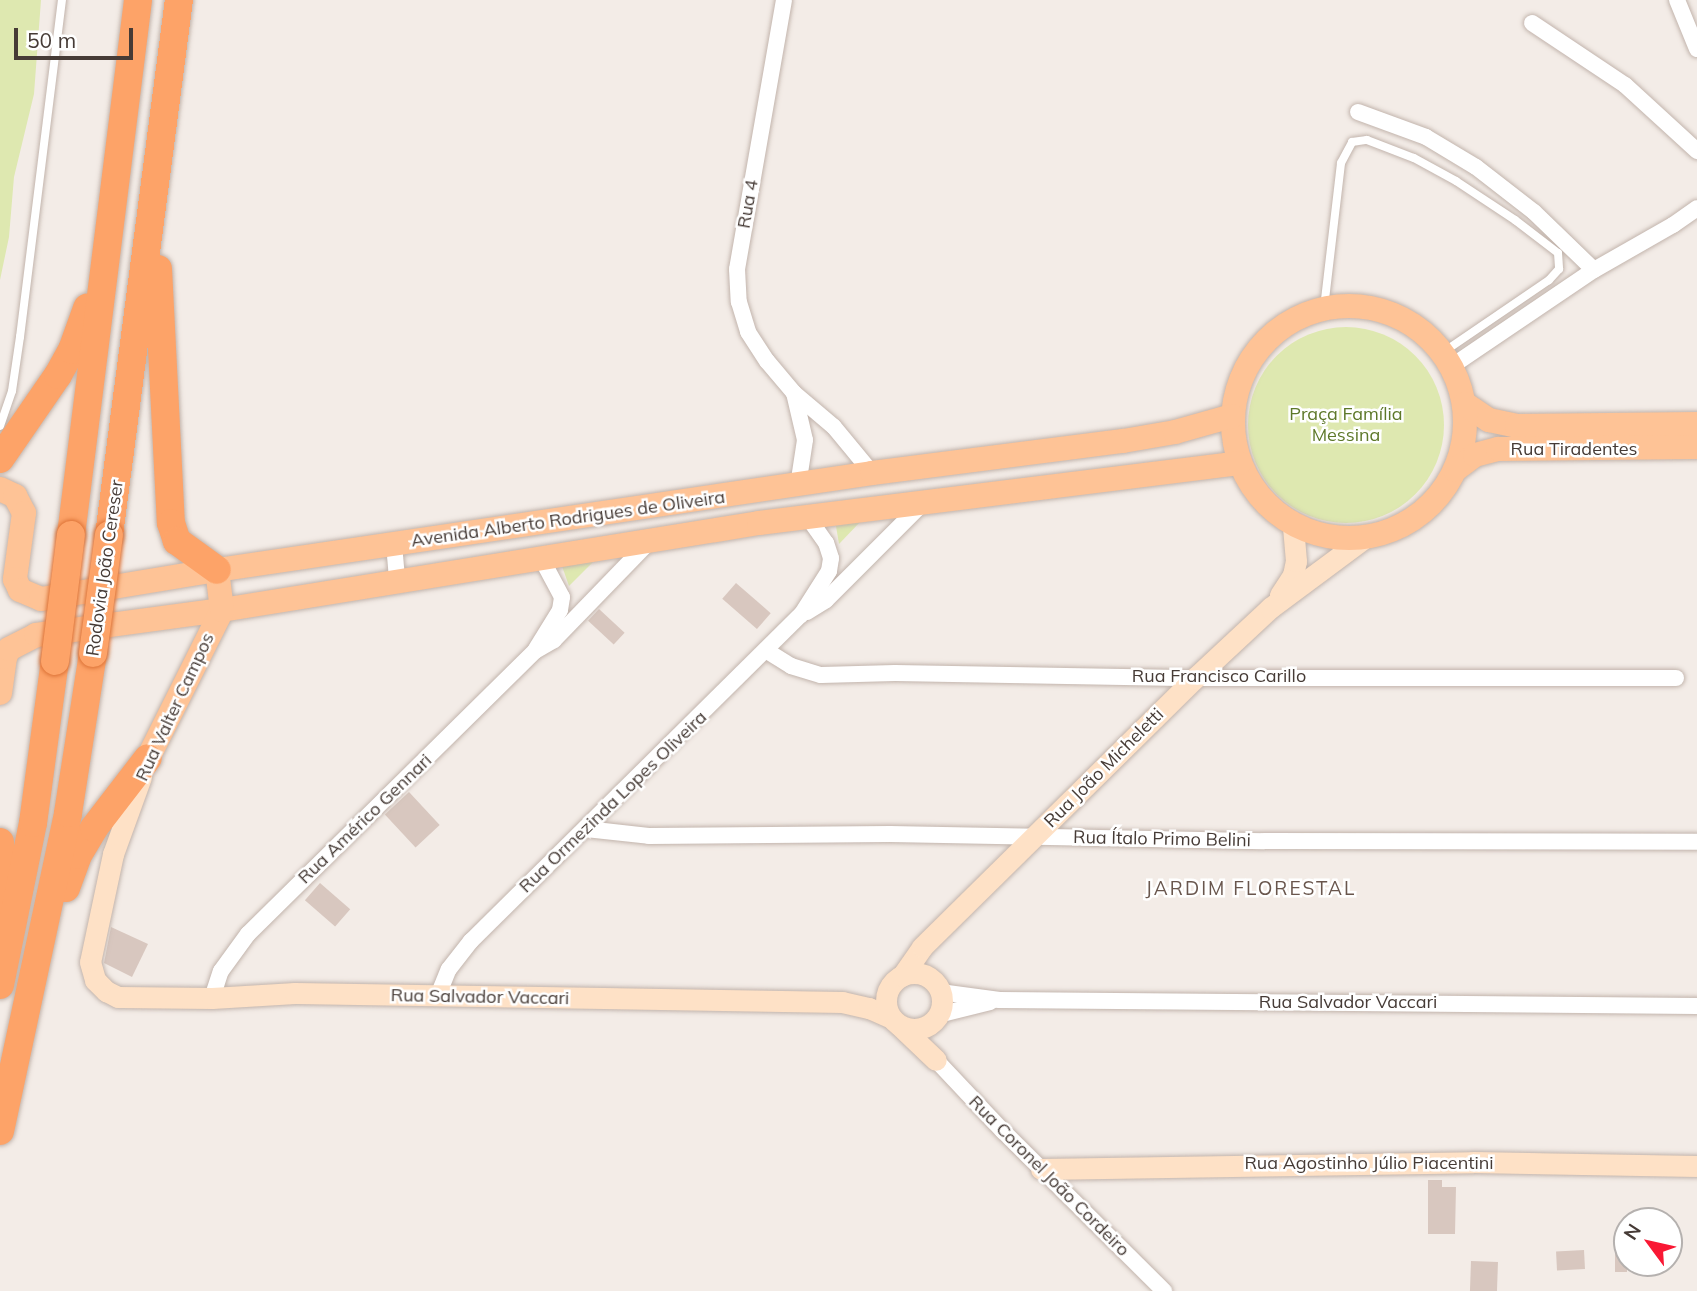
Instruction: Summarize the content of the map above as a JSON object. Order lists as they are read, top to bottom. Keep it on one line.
{"streets":{"highway":["Rodovia João Cereser"],"main road":["Rua Tiradentes","Avenida Alberto Rodrigues de Oliveira","Rua Valter Campos"],"street":["Rua 4","Rua Francisco Carillo","Rua João Micheletti","Rua Ormezinda Lopes Oliveira","Rua Américo Gennari","Rua Ítalo Primo Belini","Rua Salvador Vaccari","Rua Agostinho Júlio Piacentini","Rua Coronel João Cordeiro"]},"crossings":[["Rua 4","Avenida Alberto Rodrigues de Oliveira"],["Rua Tiradentes","Avenida Alberto Rodrigues de Oliveira"],["Rua Tiradentes","Rua João Micheletti"],["Avenida Alberto Rodrigues de Oliveira","Rua Valter Campos"],["Avenida Alberto Rodrigues de Oliveira","Rua João Micheletti"],["Avenida Alberto Rodrigues de Oliveira","Rua Ormezinda Lopes Oliveira"],["Avenida Alberto Rodrigues de Oliveira","Rua Américo Gennari"],["Rua Francisco Carillo","Rua João Micheletti"],["Rua Francisco Carillo","Rua Ormezinda Lopes Oliveira"],["Rua Valter Campos","Rua Salvador Vaccari"],["Rua João Micheletti","Rua Ítalo Primo Belini"],["Rua João Micheletti","Rua Salvador Vaccari"],["Rua João Micheletti","Rua Coronel João Cordeiro"],["Rua Ormezinda Lopes Oliveira","Rua Ítalo Primo Belini"],["Rua Ormezinda Lopes Oliveira","Rua Salvador Vaccari"],["Rua Américo Gennari","Rua Salvador Vaccari"],["Rua Salvador Vaccari","Rua Coronel João Cordeiro"],["Rua Agostinho Júlio Piacentini","Rua Coronel João Cordeiro"]],"districts":["JARDIM FLORESTAL"],"parks":["Praça Família Messina"],"scale_bar":"50 m","north":"top left"}
